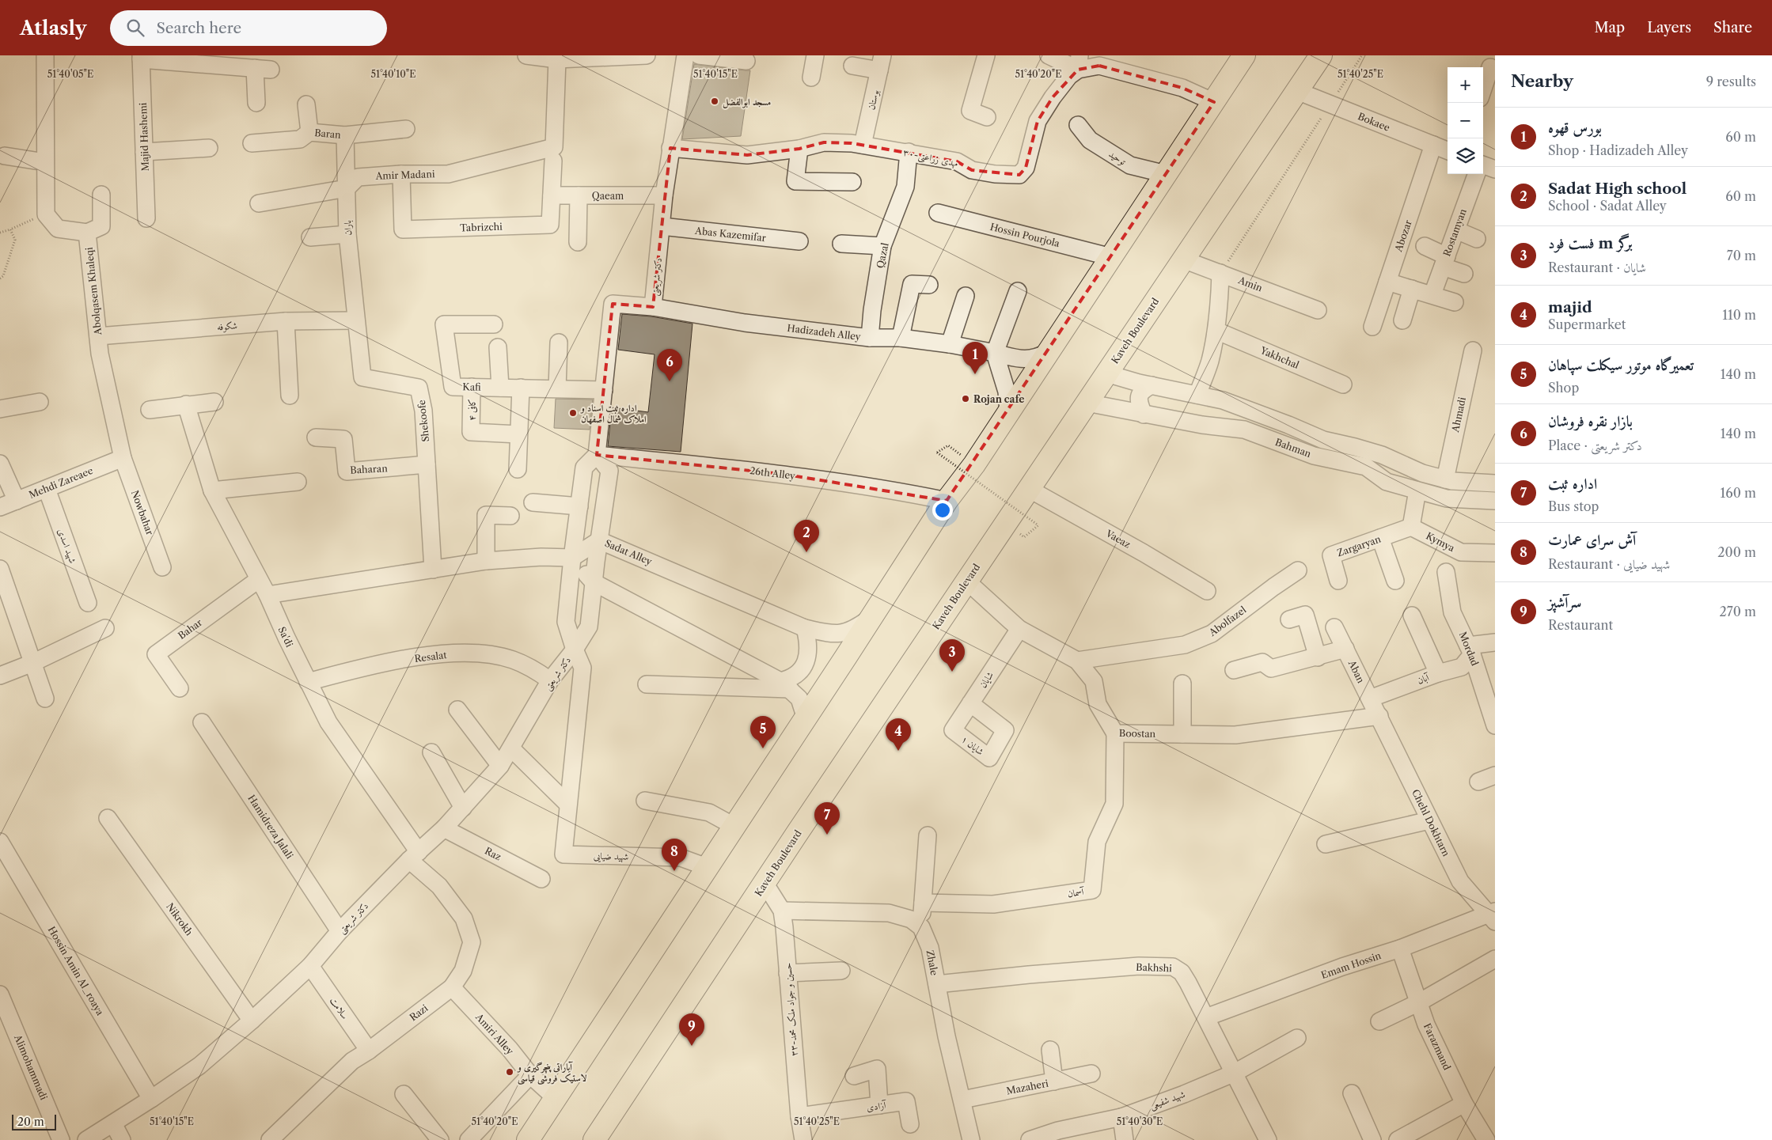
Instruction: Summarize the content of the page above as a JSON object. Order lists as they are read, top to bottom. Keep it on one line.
{"streets":{"main road":["Kaveh Boulevard"],"street":["بوستان","Bokaee","Baran","Majid Hashemi","۳۰-مهدی زراعتی","توحید","Amir Madani","Qaeam","Tabrizchi","باران","Rostamyan","Abas Kazemifar","Hossin Pourjola","Abozar","Qazal","دکتر شریعتی","Amin","Abolqasem Khaleqi","شکوفه","Hadizadeh Alley","Yakhchal","Kafi","کافی ۴","Ahmadi","Shekoofe","Bahman","Baharan","26th Alley","Mehdi Zareaee","Nowbahar","Vaeaz","Kymya","شهید اسدی","Zargaryan","Sadat Alley","Abolfazel","Bahar","Sa'di","Mordad","Resalat","Aban","آبان","شایان","Boostan","شایان ۱","Chehl Dokhtarn","Hamidreza Jalali","Raz","شهید ضیایی","آسمان","Nikrokh","Zhale","Emam Hossin","Bakhshi","Hossin Amin Al_roaya","سلامت","۳۳-حسین و جواد ملک محمد","Razi","Amiri Alley","Farazmand","Alimohammadi","Mazaheri","شهید شفیعی","آزادی"]},"crossings":[["بوستان","۳۰-مهدی زراعتی"],["Bokaee","Abozar"],["Bokaee","Kaveh Boulevard"],["Baran","باران"],["۳۰-مهدی زراعتی","Qazal"],["۳۰-مهدی زراعتی","دکتر شریعتی"],["Amir Madani","Tabrizchi"],["Amir Madani","باران"],["Qaeam","Tabrizchi"],["Qaeam","دکتر شریعتی"],["باران","شکوفه"],["باران","Shekoofe"],["Abas Kazemifar","دکتر شریعتی"],["Qazal","Hadizadeh Alley"],["دکتر شریعتی","Hadizadeh Alley"],["دکتر شریعتی","Kafi"],["دکتر شریعتی","26th Alley"],["دکتر شریعتی","Sadat Alley"],["دکتر شریعتی","Sa'di"],["دکتر شریعتی","Resalat"],["دکتر شریعتی","Hamidreza Jalali"],["دکتر شریعتی","Raz"],["دکتر شریعتی","شهید ضیایی"],["دکتر شریعتی","Nikrokh"],["دکتر شریعتی","Hossin Amin Al_roaya"],["دکتر شریعتی","سلامت"],["دکتر شریعتی","Razi"],["Amin","Kaveh Boulevard"],["Abolqasem Khaleqi","شکوفه"],["Abolqasem Khaleqi","Mehdi Zareaee"],["Abolqasem Khaleqi","Nowbahar"],["شکوفه","Shekoofe"],["Kaveh Boulevard","Bahman"],["Kaveh Boulevard","Vaeaz"],["Kaveh Boulevard","Boostan"],["Kaveh Boulevard","۳۳-حسین و جواد ملک محمد"],["Kafi","کافی ۴"],["Ahmadi","Bahman"],["Shekoofe","Baharan"],["Mehdi Zareaee","Nowbahar"],["Mehdi Zareaee","شهید اسدی"],["Kymya","Zargaryan"],["Abolfazel","Boostan"],["Bahar","Sa'di"],["Sa'di","Resalat"],["Sa'di","Razi"],["Mordad","آبان"],["Aban","آبان"],["Aban","Boostan"],["Aban","Chehl Dokhtarn"],["شایان","Boostan"],["شایان","شایان ۱"],["Boostan","Chehl Dokhtarn"],["Boostan","آسمان"],["Chehl Dokhtarn","Emam Hossin"],["Zhale","Bakhshi"],["Zhale","Mazaheri"],["Emam Hossin","Bakhshi"],["Emam Hossin","Farazmand"],["Bakhshi","شهید شفیعی"],["سلامت","Razi"],["۳۳-حسین و جواد ملک محمد","آزادی"],["Razi","Amiri Alley"]],"places":["مسجد ابوالفضل","Rojan cafe","اداره ثبت اسناد و املاک شمال اصفهان","آپاراتی پنچرگیری و لاستیک فروشی قیاسی"],"scale_bar":"20 m","page":{"header":"Atlasly","search":"Search here","nav":["Map","Layers","Share"],"heading":["Nearby","9 results"],"map_buttons":["+","−"],"list":[{"mark":"1","name":"بورس قهوه","note":"Shop · Hadizadeh Alley","value":"60 m"},{"mark":"2","name":"Sadat High school","note":"School · Sadat Alley","value":"60 m"},{"mark":"3","name":"فست فود m برگر","note":"Restaurant · شایان","value":"70 m"},{"mark":"4","name":"majid","note":"Supermarket","value":"110 m"},{"mark":"5","name":"تعمیرگاه موتور سیکلت سپاهان","note":"Shop","value":"140 m"},{"mark":"6","name":"بازار نقره فروشان","note":"Place · دکتر شریعتی","value":"140 m"},{"mark":"7","name":"اداره ثبت","note":"Bus stop","value":"160 m"},{"mark":"8","name":"آش سرای عمارت","note":"Restaurant · شهید ضیایی","value":"200 m"},{"mark":"9","name":"سرآشپز","note":"Restaurant","value":"270 m"}],"pins":["1","6","2","3","5","4","7","8","9"],"scale":"20 m"},"coordinates":["51°40'05\"E","51°40'10\"E","51°40'15\"E","51°40'20\"E","51°40'25\"E","51°40'30\"E"]}
